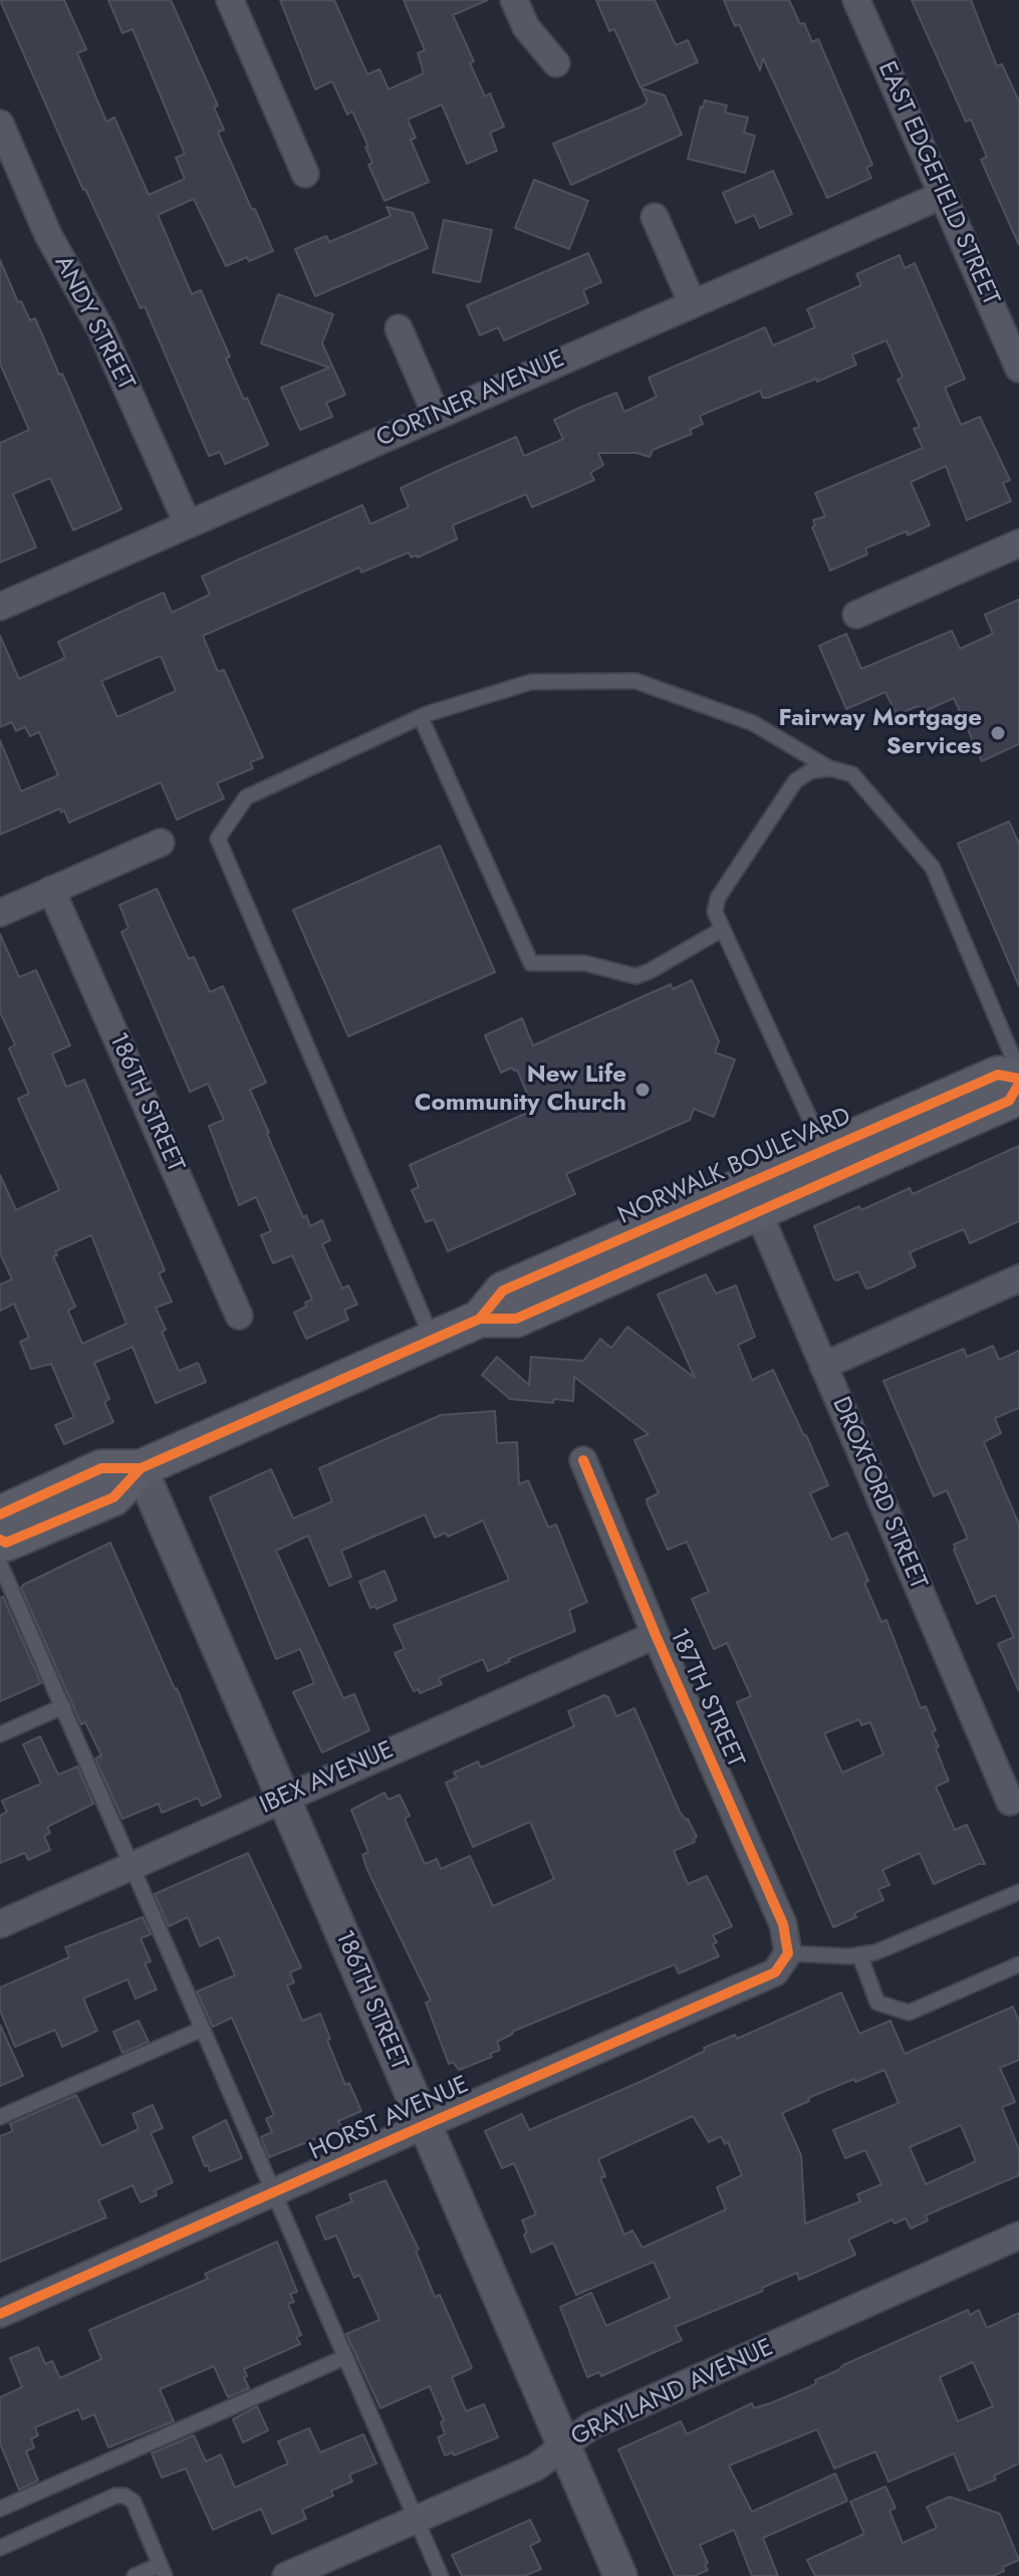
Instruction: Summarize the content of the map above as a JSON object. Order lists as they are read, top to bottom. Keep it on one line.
{"streets":{"main road":["NORWALK BOULEVARD"],"street":["EAST EDGEFIELD STREET","ANDY STREET","CORTNER AVENUE","186TH STREET","DROXFORD STREET","187TH STREET","IBEX AVENUE","HORST AVENUE","GRAYLAND AVENUE"]},"crossings":[["EAST EDGEFIELD STREET","CORTNER AVENUE"],["ANDY STREET","CORTNER AVENUE"],["186TH STREET","NORWALK BOULEVARD"],["186TH STREET","IBEX AVENUE"],["186TH STREET","HORST AVENUE"],["186TH STREET","GRAYLAND AVENUE"],["NORWALK BOULEVARD","DROXFORD STREET"],["187TH STREET","IBEX AVENUE"],["187TH STREET","HORST AVENUE"]],"places":["Fairway Mortgage Services","New Life Community Church"]}
